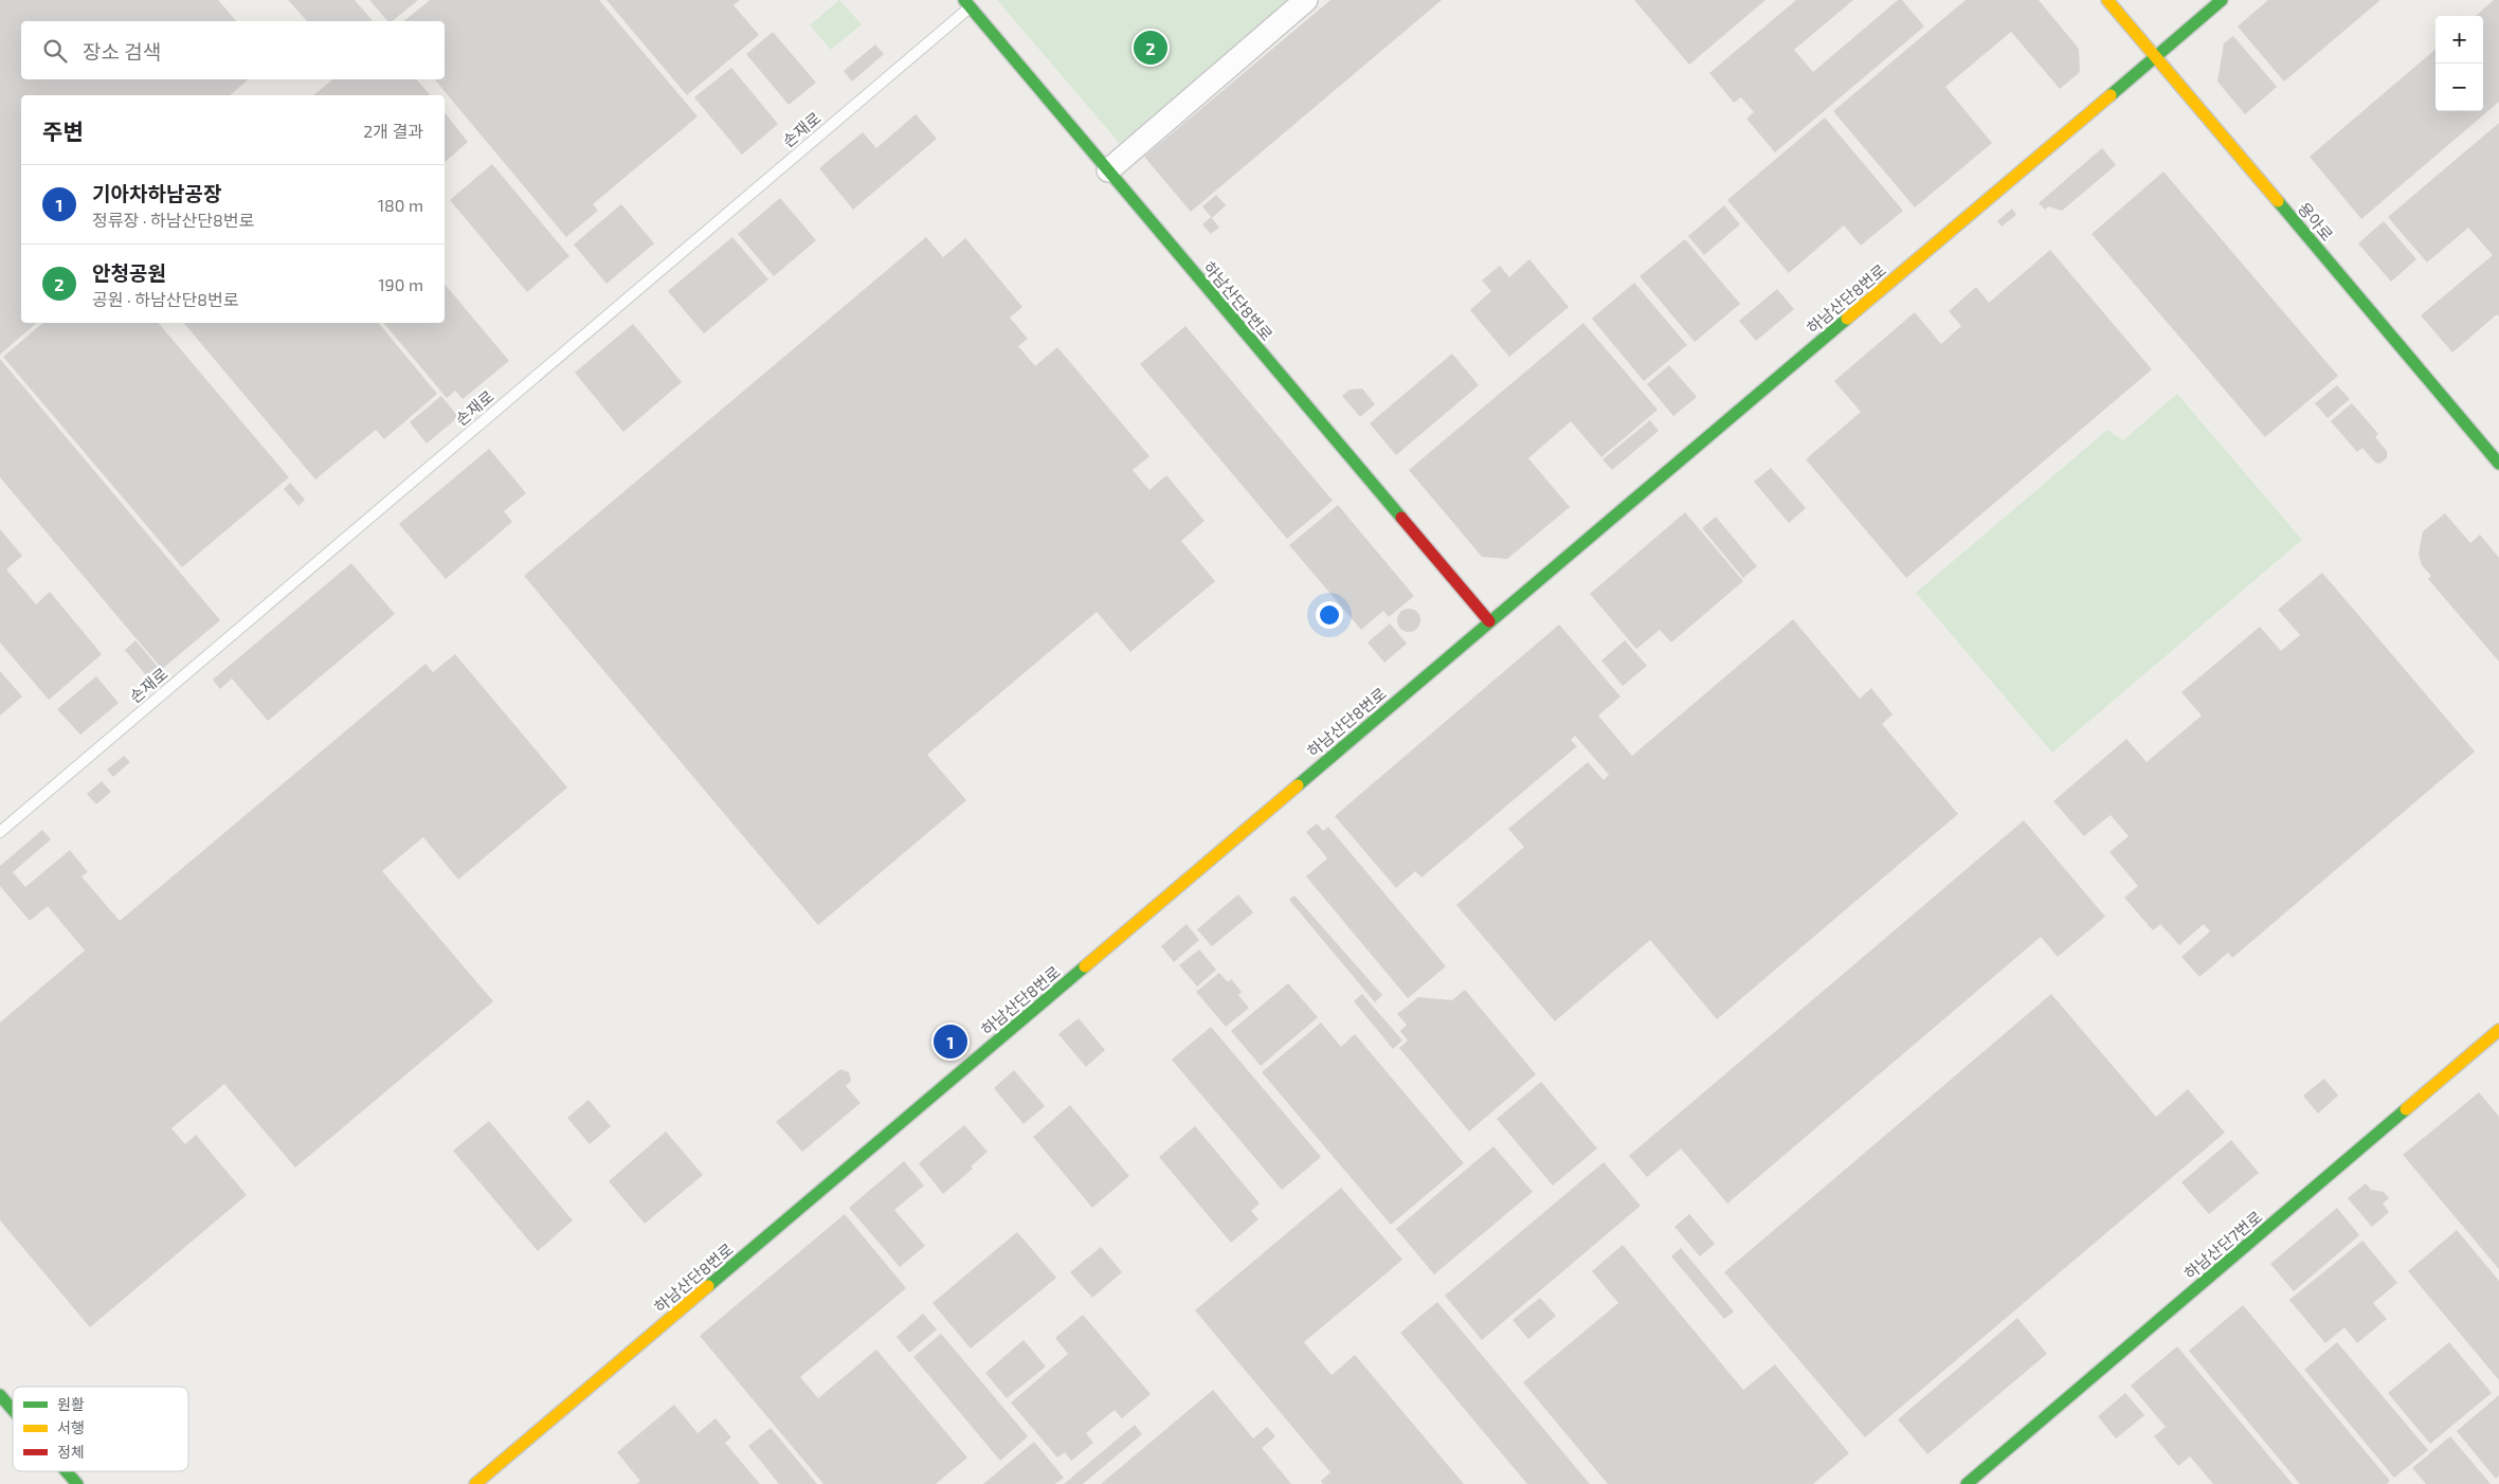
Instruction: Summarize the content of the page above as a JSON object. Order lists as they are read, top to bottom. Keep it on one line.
{"streets":{"street":["용아로","하남산단8번로","하남산단7번로"],"lane":["손재로"]},"crossings":[["손재로","하남산단8번로"],["용아로","하남산단8번로"]],"legend":["원활","서행","정체"],"page":{"map_buttons":["+","−"],"search":"장소 검색","pins":["2","1"],"heading":["주변","2개 결과"],"list":[{"mark":"1","name":"기아차하남공장","note":"정류장 · 하남산단8번로","value":"180 m"},{"mark":"2","name":"안청공원","note":"공원 · 하남산단8번로","value":"190 m"}]}}
